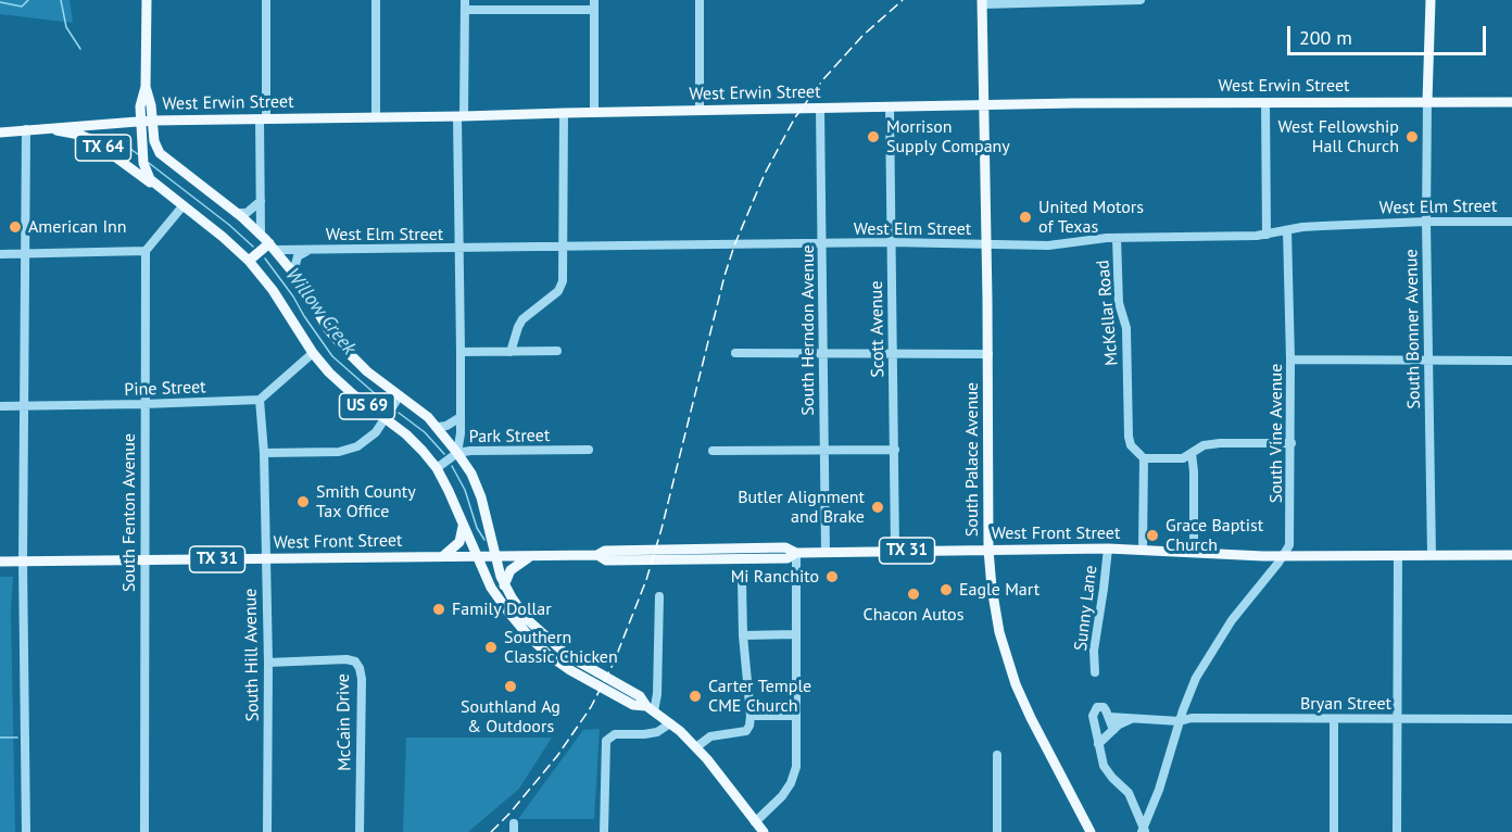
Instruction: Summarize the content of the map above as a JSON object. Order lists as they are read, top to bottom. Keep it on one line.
{"streets":{"main road":["West Erwin Street","TX 64","US 69","South Palace Avenue","West Front Street","TX 31"],"street":["West Elm Street","McKellar Road","Scott Avenue","South Bonner Avenue","South Herndon Avenue","Pine Street","South Vine Avenue","Park Street","South Fenton Avenue","Sunny Lane","South Hill Avenue","Bryan Street","McCain Drive"]},"crossings":[["West Erwin Street","TX 64"],["West Erwin Street","Scott Avenue"],["West Erwin Street","South Bonner Avenue"],["West Erwin Street","South Herndon Avenue"],["West Erwin Street","South Palace Avenue"],["TX 64","US 69"],["West Elm Street","McKellar Road"],["West Elm Street","Scott Avenue"],["West Elm Street","South Bonner Avenue"],["West Elm Street","South Herndon Avenue"],["West Elm Street","US 69"],["West Elm Street","South Vine Avenue"],["West Elm Street","South Palace Avenue"],["Scott Avenue","West Front Street"],["South Bonner Avenue","West Front Street"],["South Herndon Avenue","West Front Street"],["Pine Street","South Fenton Avenue"],["Pine Street","South Hill Avenue"],["US 69","Park Street"],["US 69","West Front Street"],["South Vine Avenue","West Front Street"],["South Vine Avenue","Bryan Street"],["South Palace Avenue","West Front Street"],["South Fenton Avenue","West Front Street"],["West Front Street","Sunny Lane"],["West Front Street","South Hill Avenue"],["South Hill Avenue","McCain Drive"]],"water":["Willow Creek"],"places":["Morrison Supply Company","West Fellowship Hall Church","United Motors of Texas","American Inn","Smith County Tax Office","Butler Alignment and Brake","Grace Baptist Church","Mi Ranchito","Eagle Mart","Chacon Autos","Family Dollar","Southern Classic Chicken","Southland Ag & Outdoors","Carter Temple CME Church"],"scale_bar":"200 m"}
